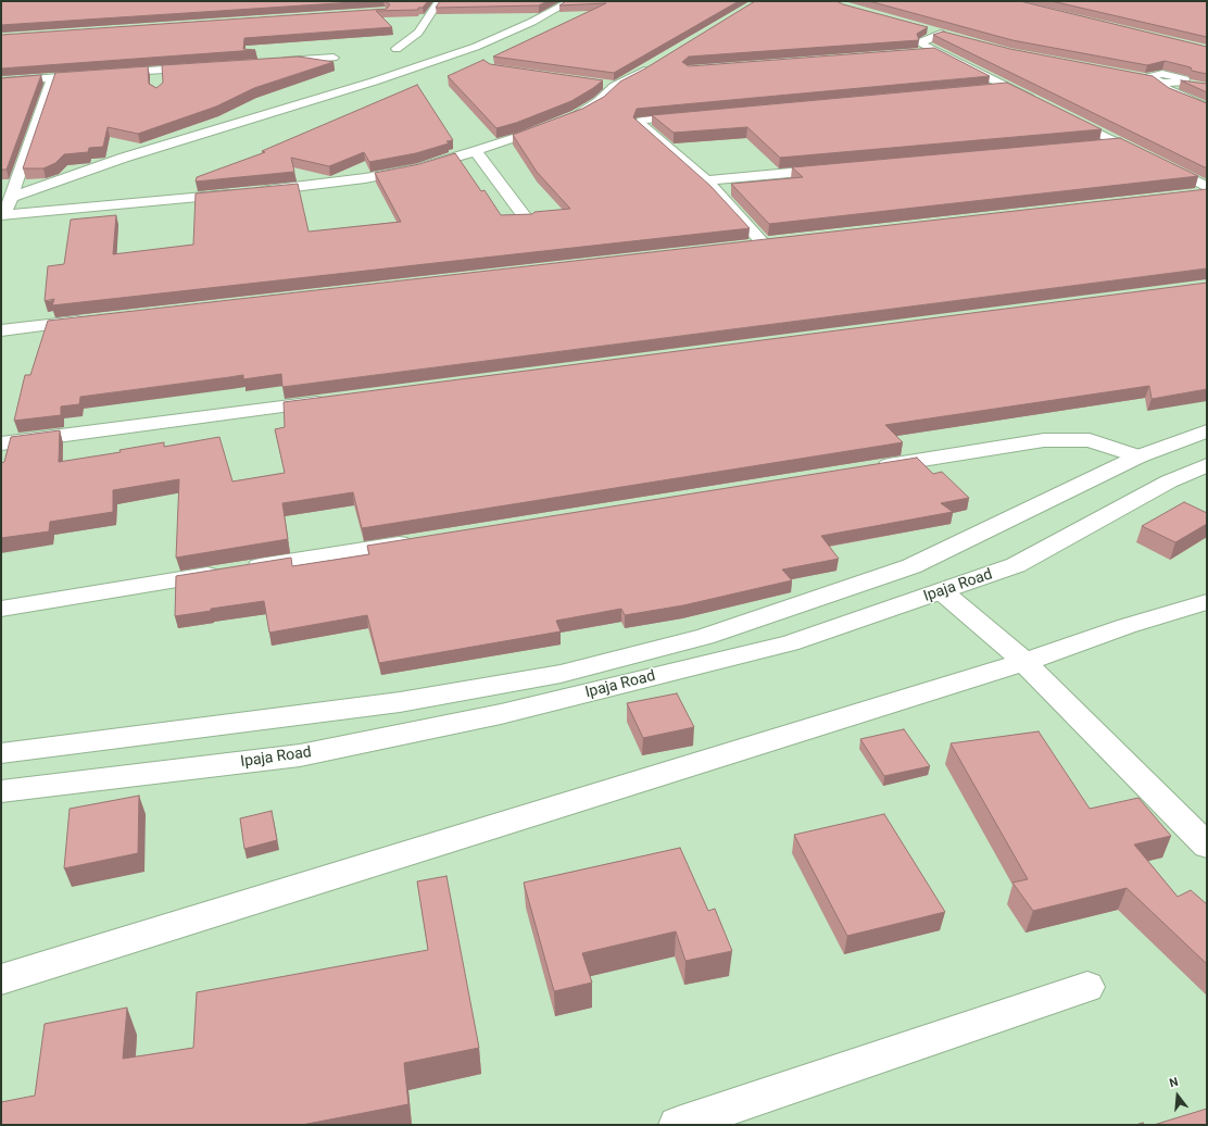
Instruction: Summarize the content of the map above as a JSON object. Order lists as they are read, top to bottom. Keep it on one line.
{"streets":{"street":["Ipaja Road"]},"north":"top"}
